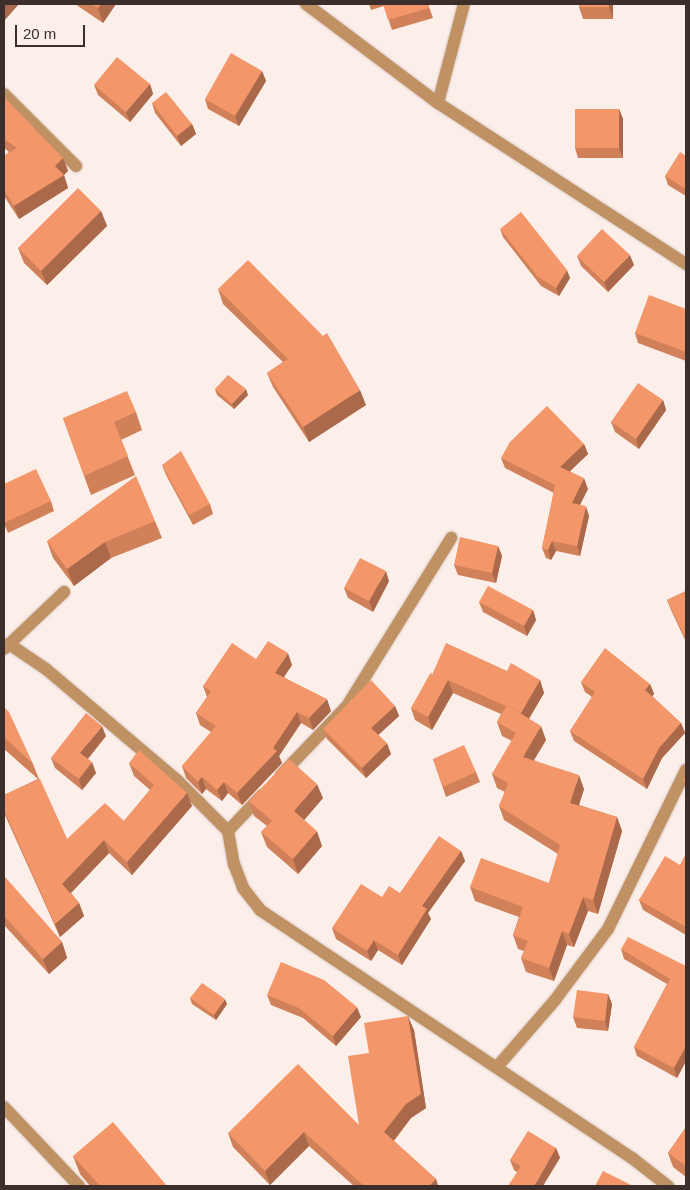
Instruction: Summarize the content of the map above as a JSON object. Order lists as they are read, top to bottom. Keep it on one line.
{"scale_bar":"20 m"}
